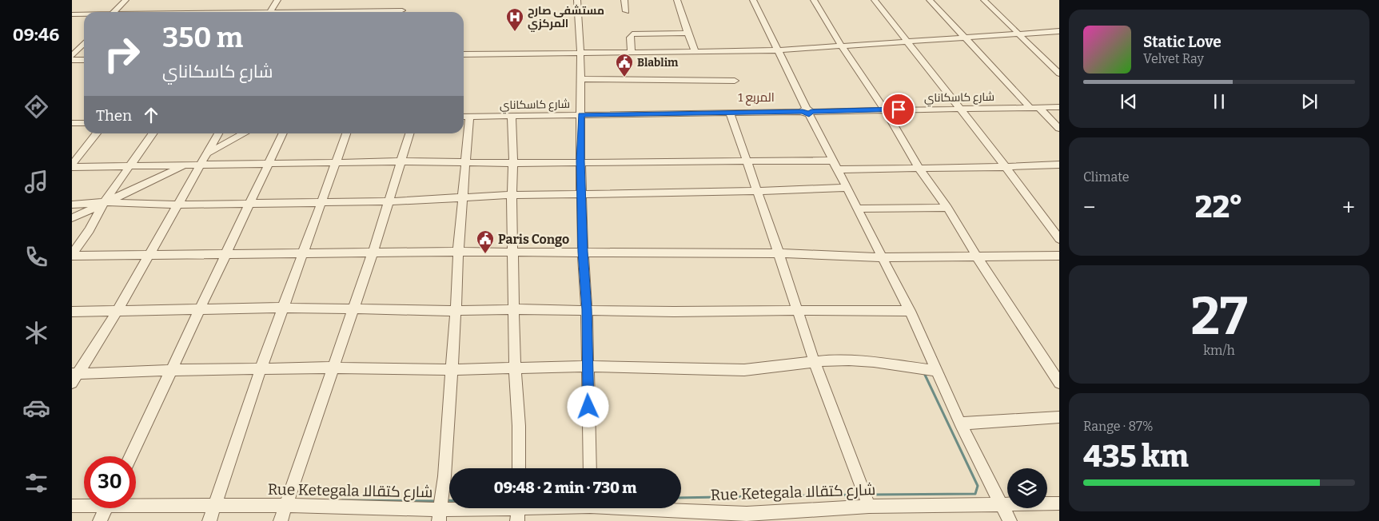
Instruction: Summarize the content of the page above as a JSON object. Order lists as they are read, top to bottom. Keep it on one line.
{"streets":{"street":["شارع كاسكاناي","Rue Ketegala شارع كتقالا"]},"districts":["المربع 1"],"places":{"hospital":["مستشفى صارح المركزي"],"public building":["Blablim","Paris Congo"]},"page":{"tabs":"09:46","turn":["350 m","شارع كاسكاناي"],"song":["Static Love","Velvet Ray"],"then":"Then","tile":["Climate",["27","km/h"],["Range · 87%","435 km"]],"heat":["−","22°","+"],"limit":"30","trip":"09:48 · 2 min · 730 m"}}
